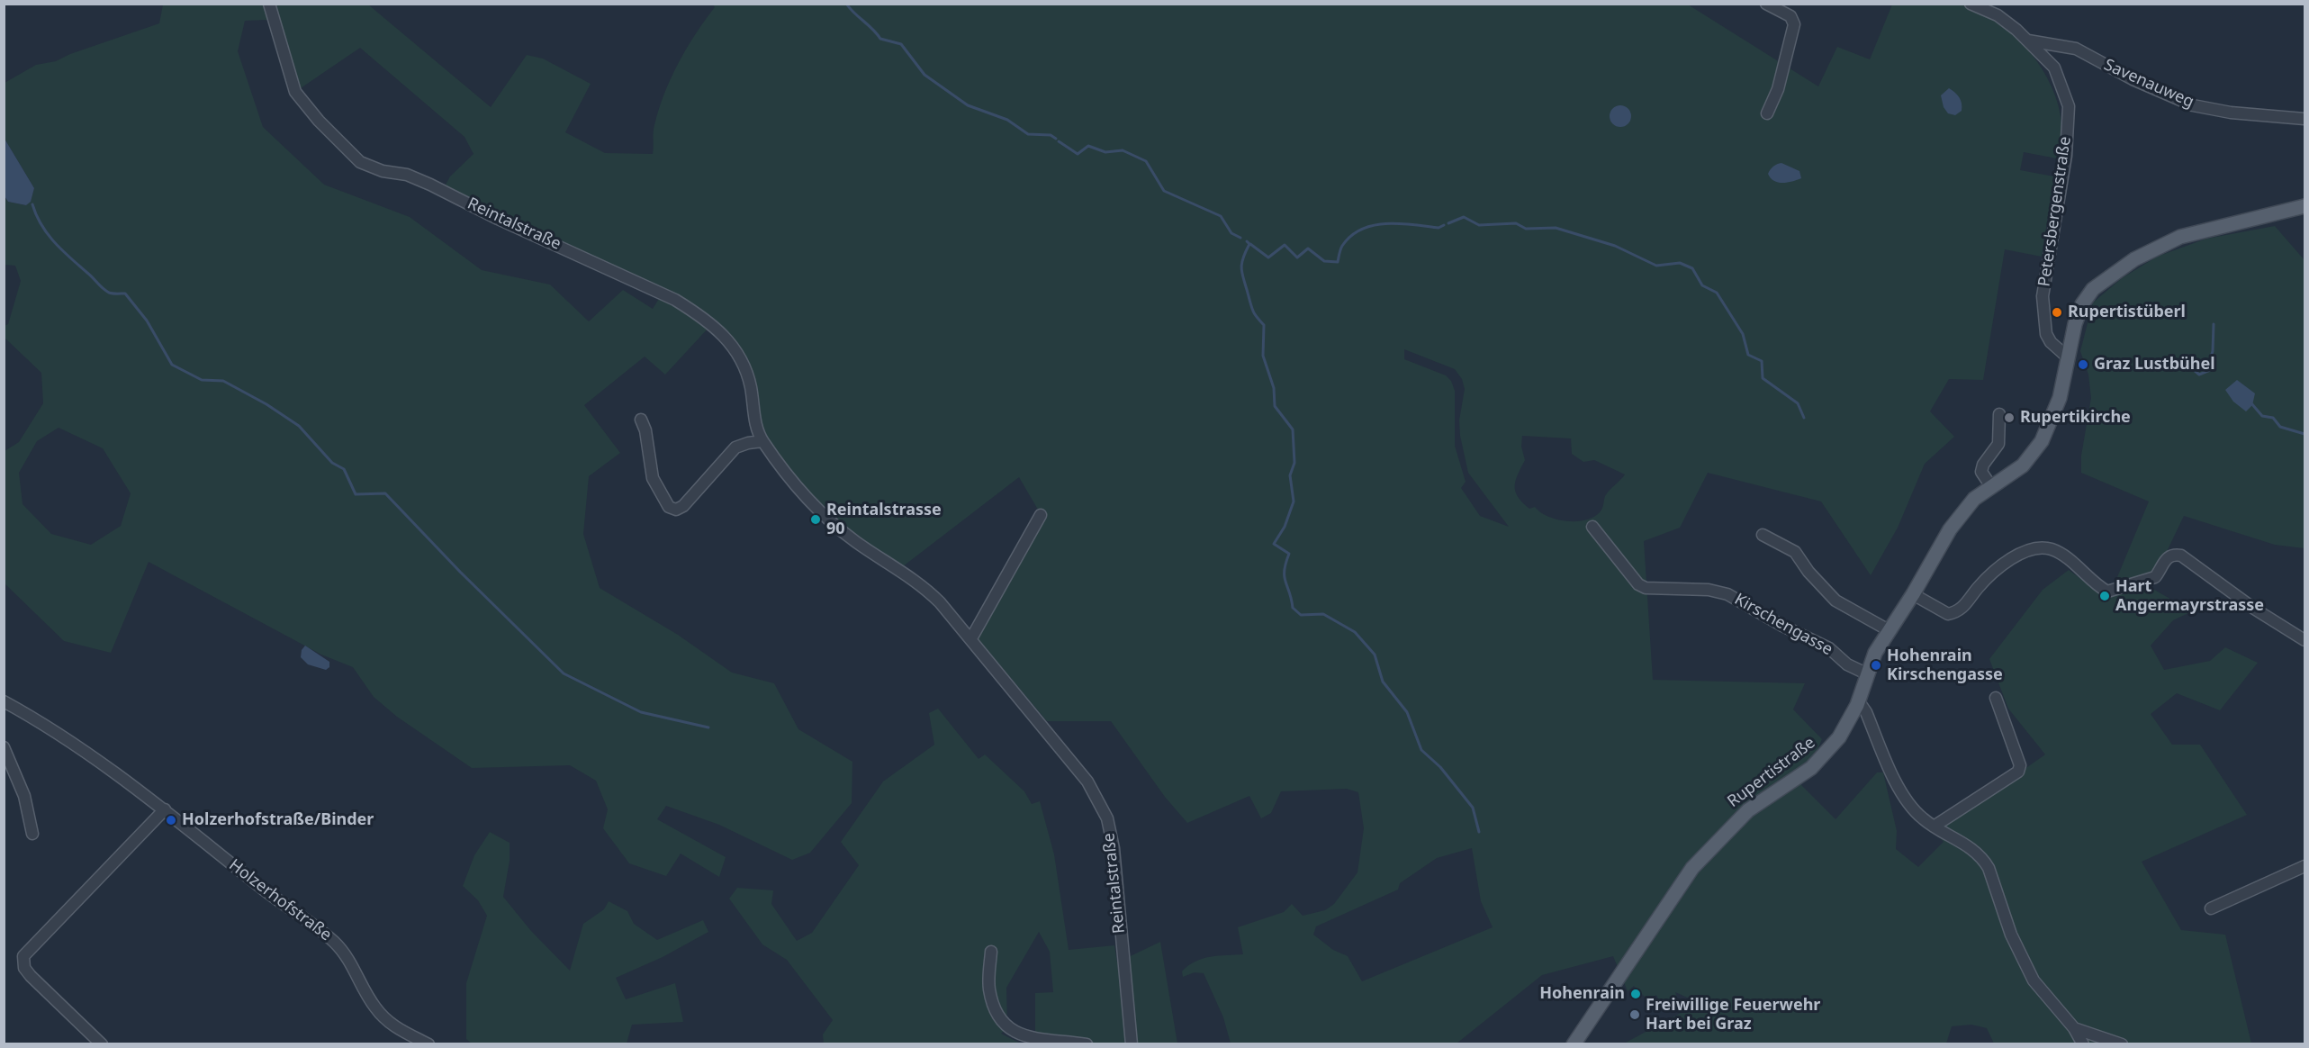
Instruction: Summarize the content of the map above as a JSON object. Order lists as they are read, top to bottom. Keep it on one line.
{"streets":{"main road":["Rupertistraße"],"street":["Savenauweg","Petersbergenstraße","Reintalstraße","Kirschengasse","Holzerhofstraße"]},"crossings":[["Savenauweg","Petersbergenstraße"],["Petersbergenstraße","Rupertistraße"],["Kirschengasse","Rupertistraße"]],"places":["Rupertistüberl","Graz Lustbühel","Rupertikirche","Reintalstrasse 90","Hart Angermayrstrasse","Hohenrain Kirschengasse","Holzerhofstraße/Binder","Hohenrain","Freiwillige Feuerwehr Hart bei Graz"]}
